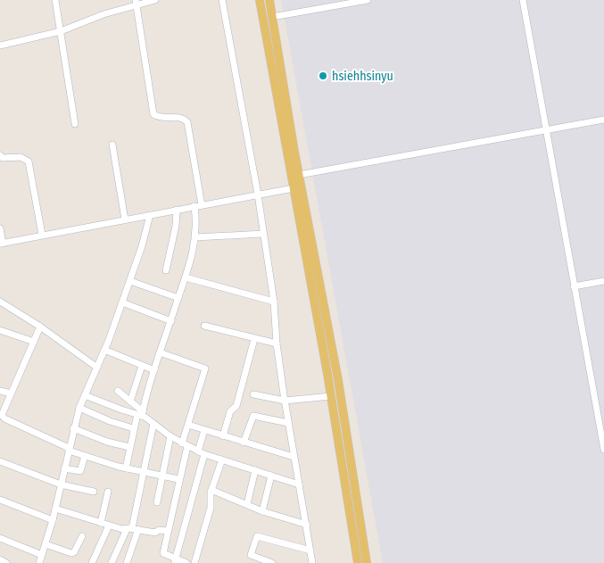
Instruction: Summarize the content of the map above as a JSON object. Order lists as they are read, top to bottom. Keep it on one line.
{"places":["hsiehhsinyu"]}
